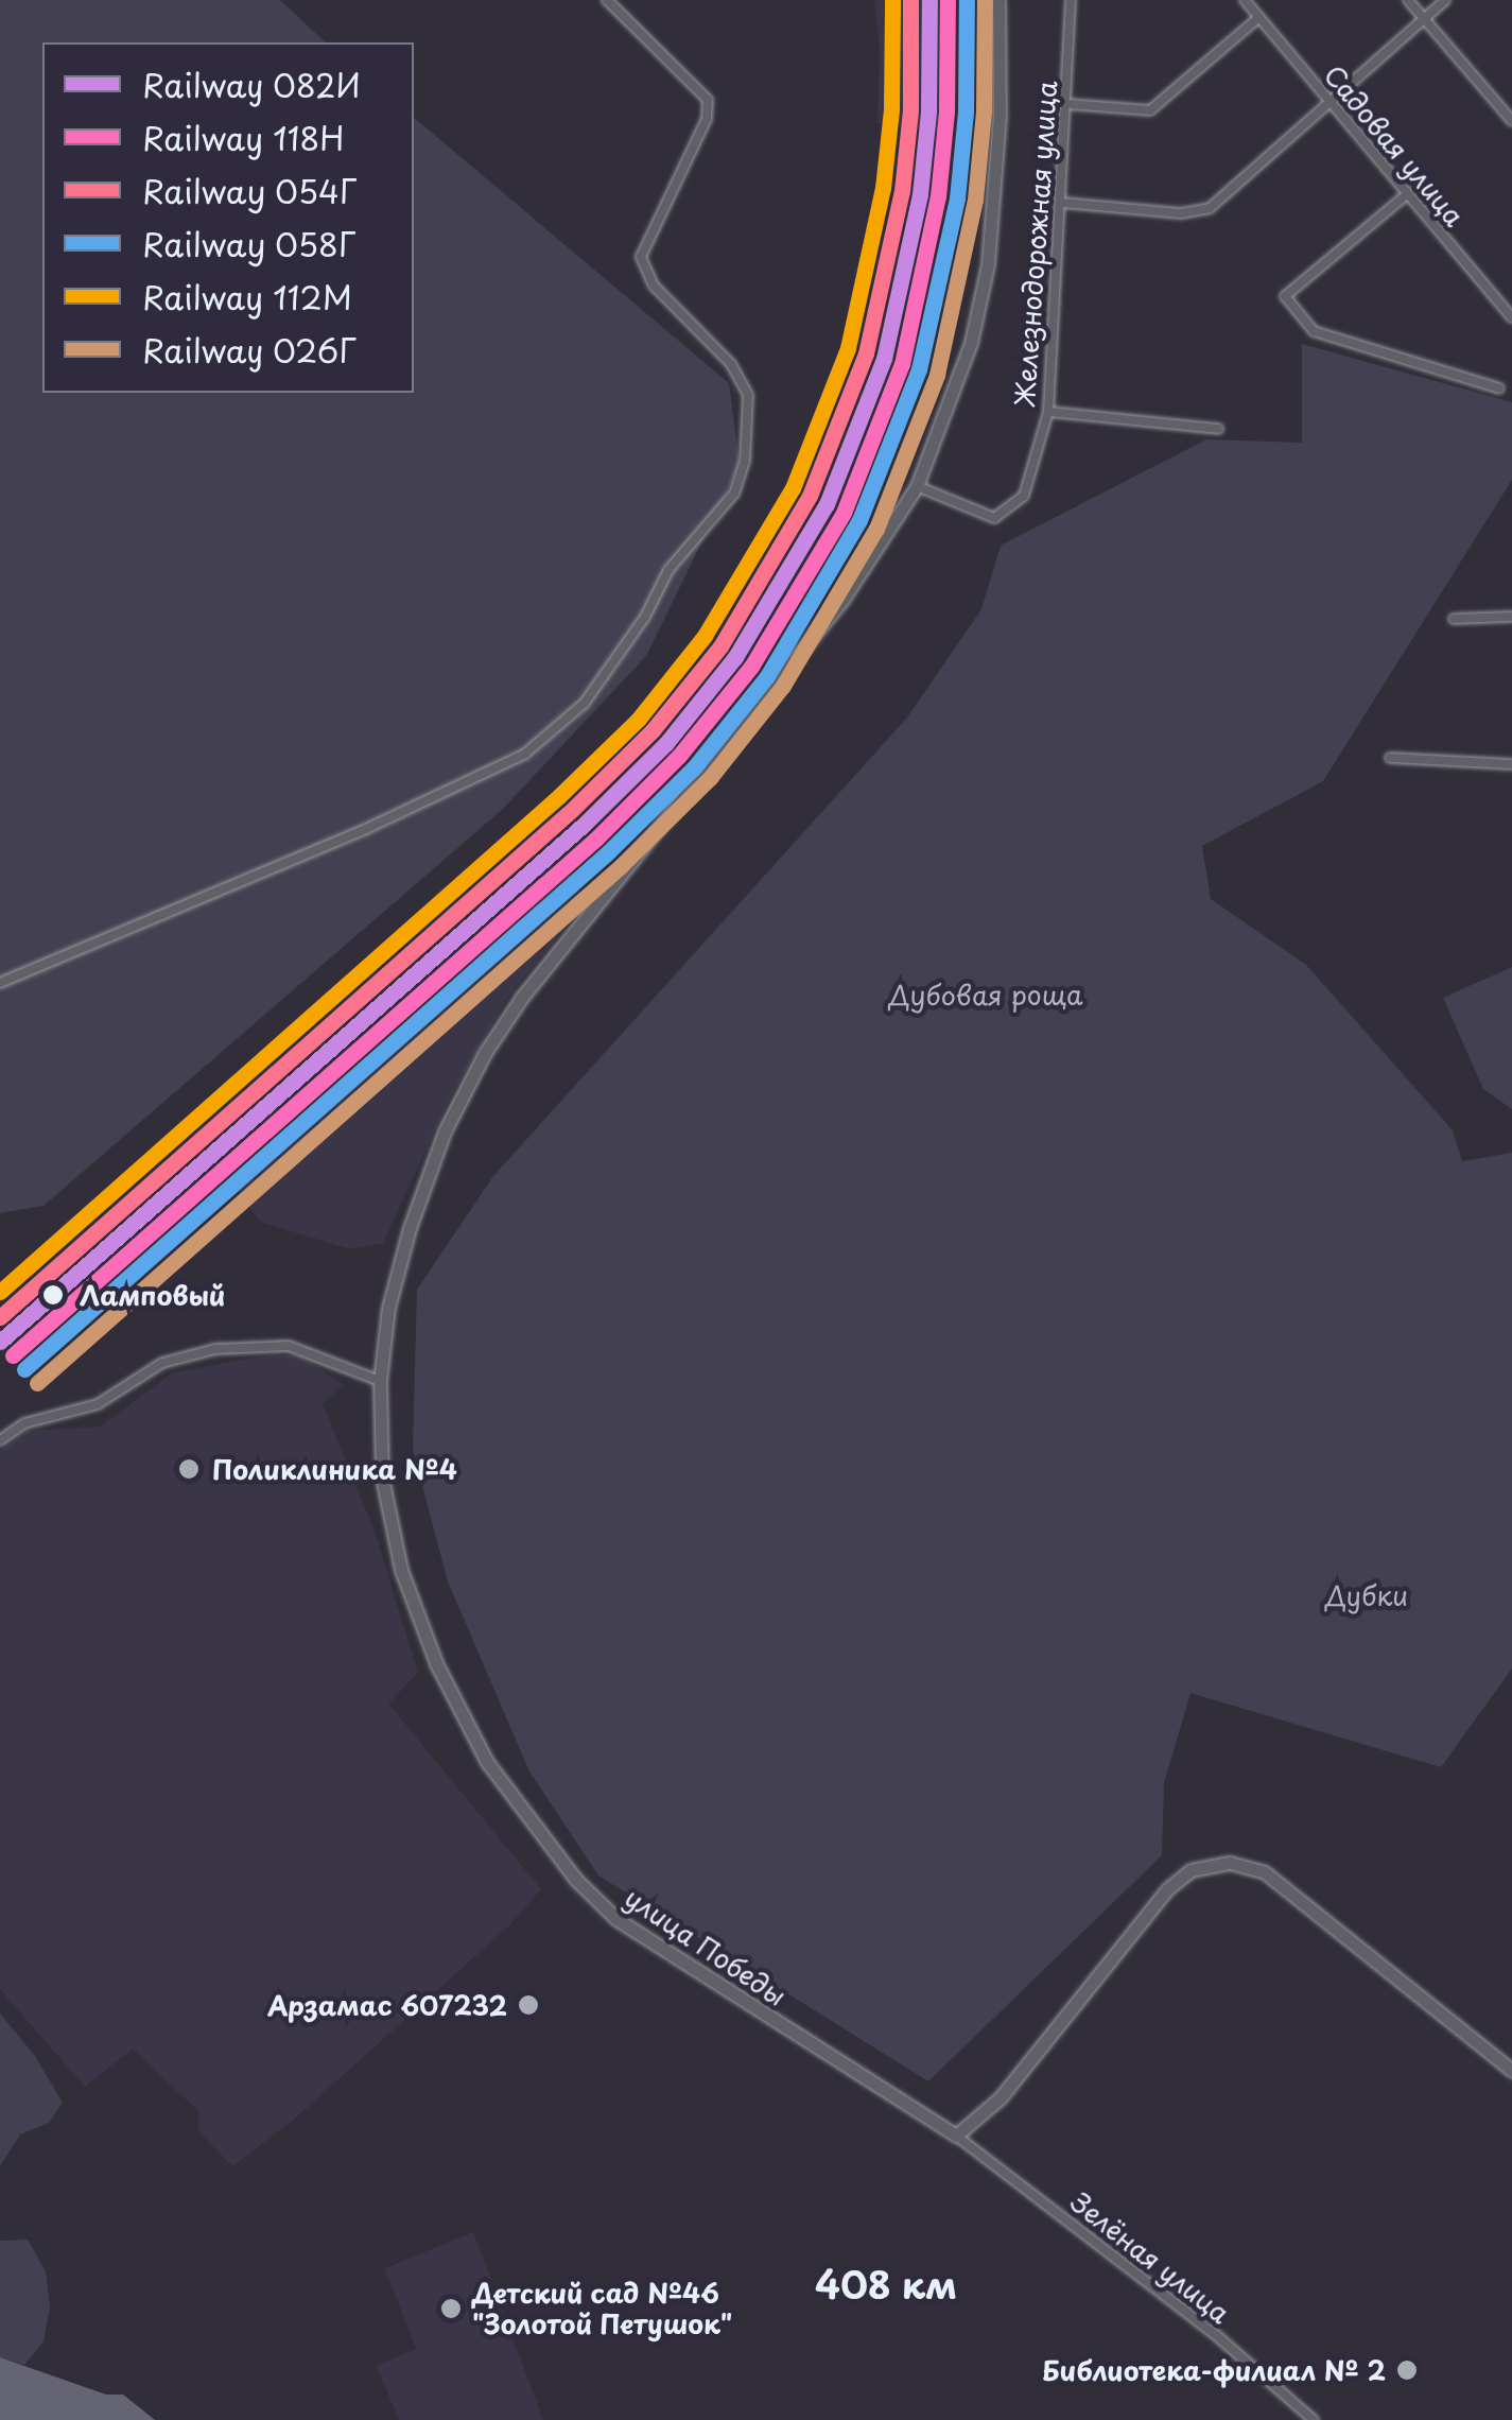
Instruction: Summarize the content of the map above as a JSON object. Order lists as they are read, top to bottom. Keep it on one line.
{"streets":{"street":["Садовая улица","Железнодорожная улица","улица Победы","Зелёная улица"]},"crossings":[["Железнодорожная улица","улица Победы"],["улица Победы","Зелёная улица"]],"districts":["408 км"],"parks":["Дубовая роща","Дубки"],"places":["Ламповый","Поликлиника №4","Арзамас 607232","Детский сад №46 \"Золотой Петушок\"","Библиотека-филиал № 2"],"lines":["rail line 082И","rail line 118Н","rail line 054Г","rail line 058Г","rail line 112М","rail line 026Г"],"legend":["Railway 082И","Railway 118Н","Railway 054Г","Railway 058Г","Railway 112М","Railway 026Г"]}
